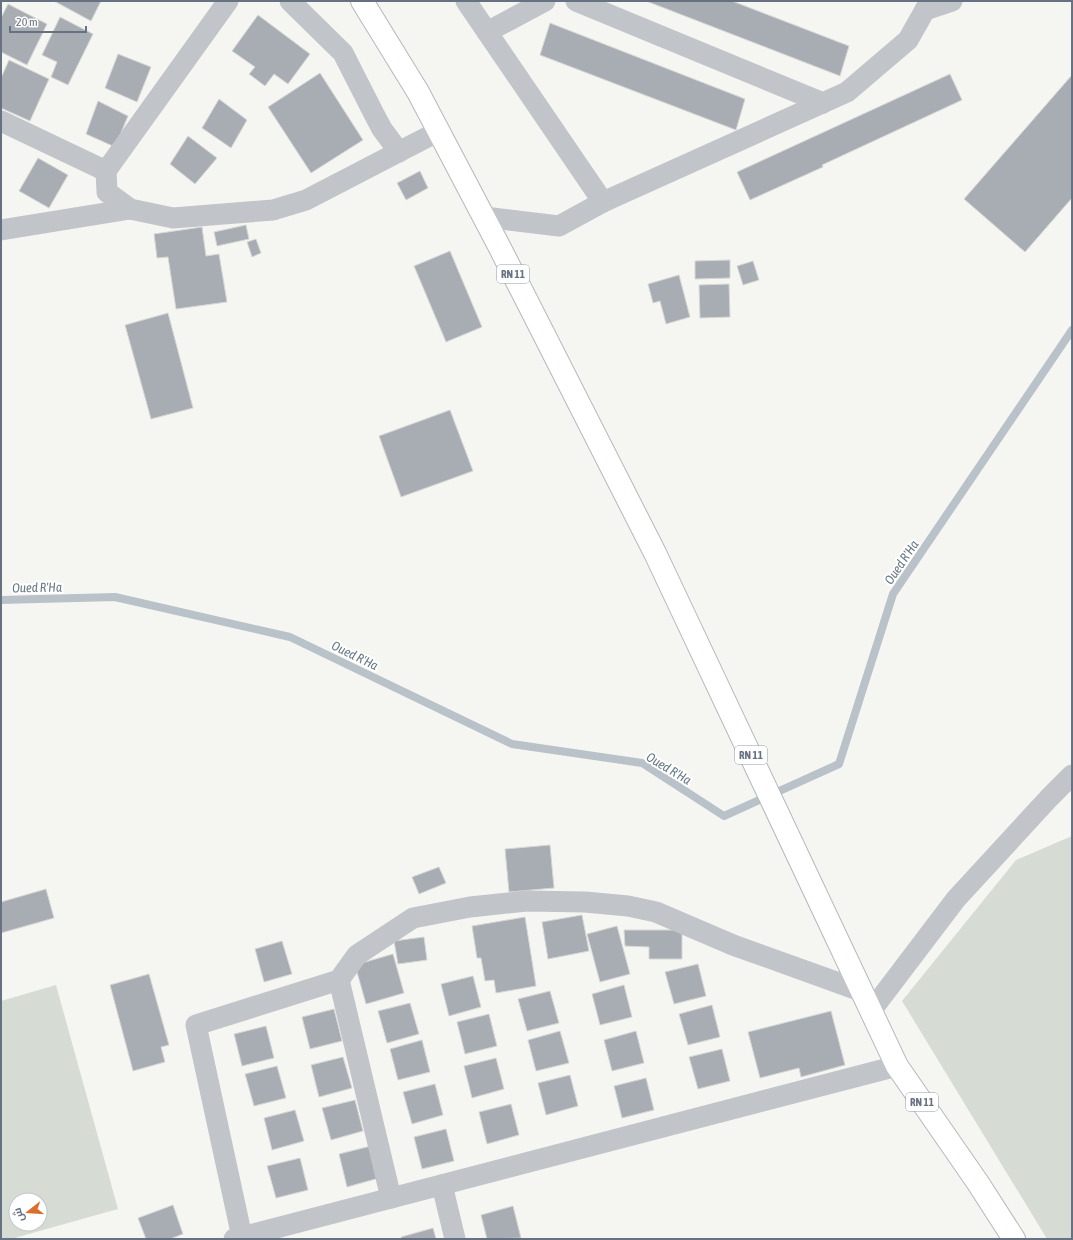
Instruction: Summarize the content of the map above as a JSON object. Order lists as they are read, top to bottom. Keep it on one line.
{"streets":{"main road":["RN 11"]},"water":["Oued R'Ha"],"scale_bar":"20 m","north":"left"}
